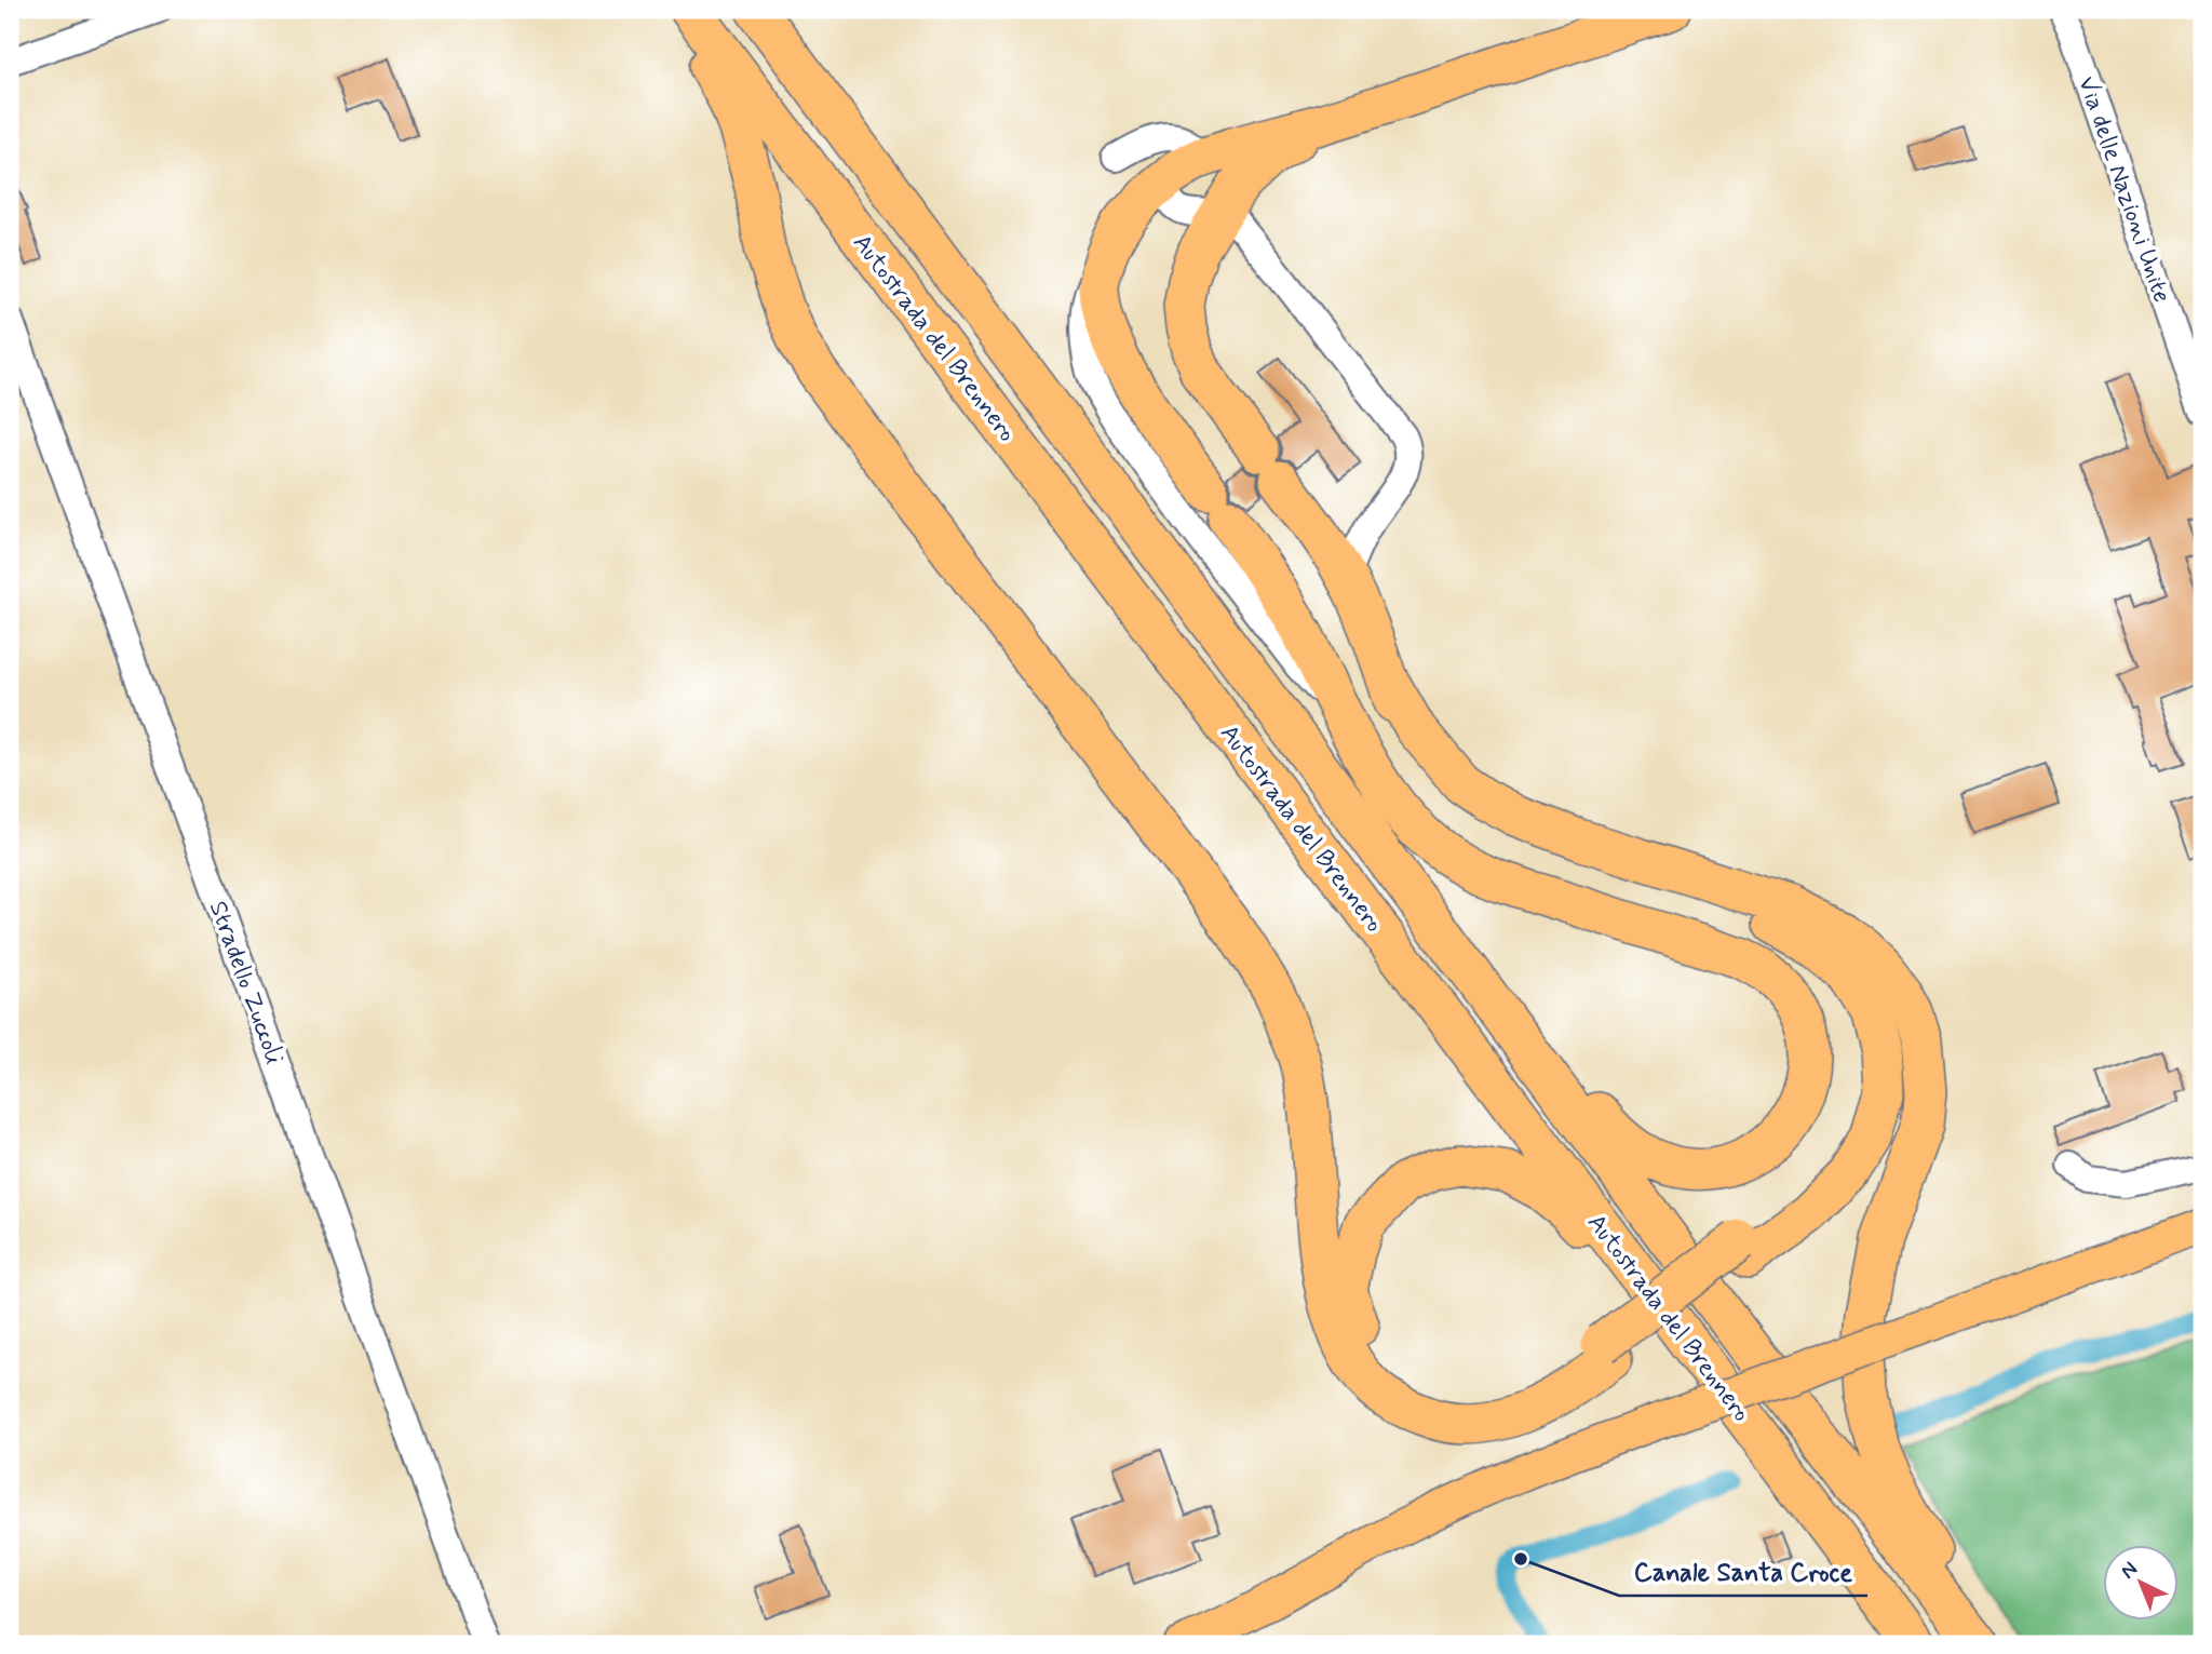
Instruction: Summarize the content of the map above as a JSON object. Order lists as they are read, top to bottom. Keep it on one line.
{"streets":{"highway":["Autostrada del Brennero"],"street":["Via delle Nazioni Unite","Stradello Zuccoli"]},"places":["Canale Santa Croce"],"north":"top left"}
